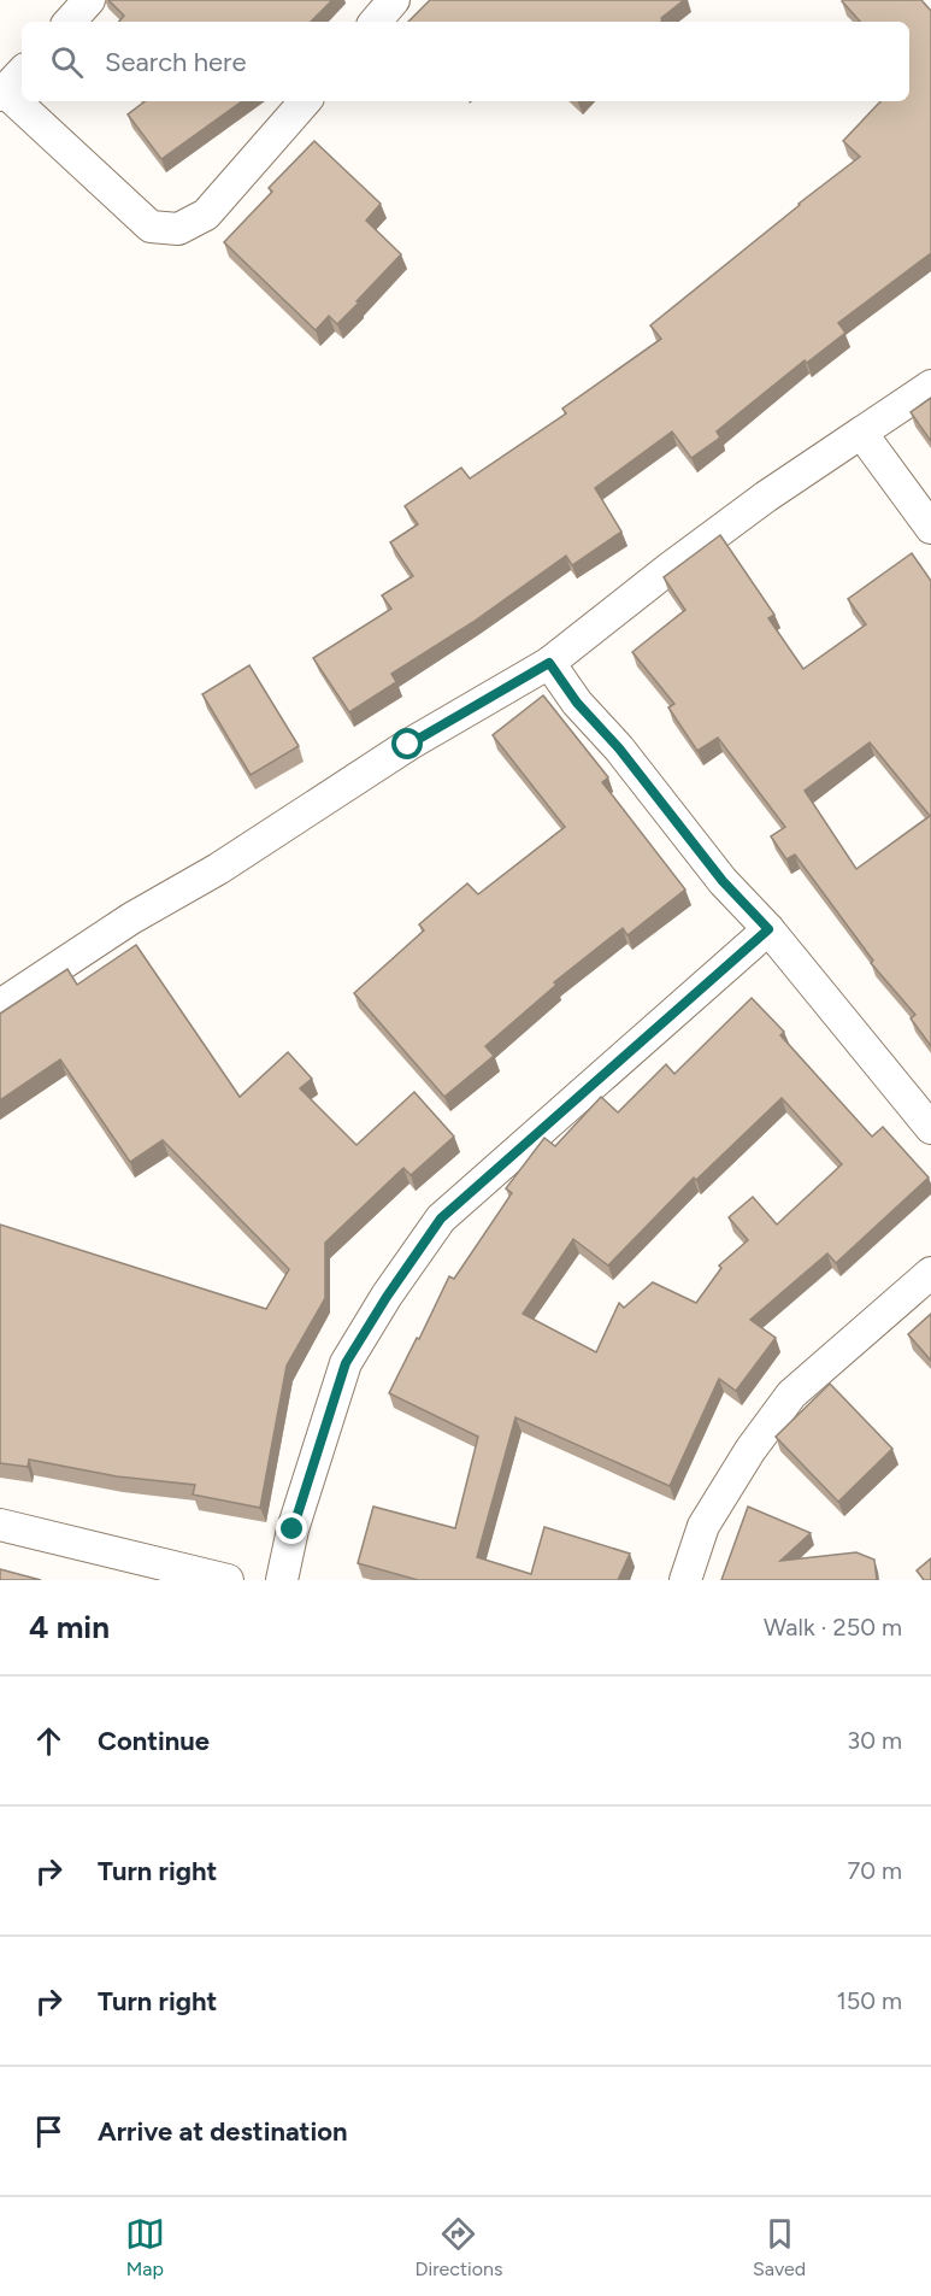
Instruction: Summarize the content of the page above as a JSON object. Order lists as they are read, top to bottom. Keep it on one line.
{"page":{"search":"Search here","heading":["4 min","Walk · 250 m"],"list":[["Continue","30 m"],["Turn right","70 m"],["Turn right","150 m"],"Arrive at destination"],"nav":["Map","Directions","Saved"]}}
